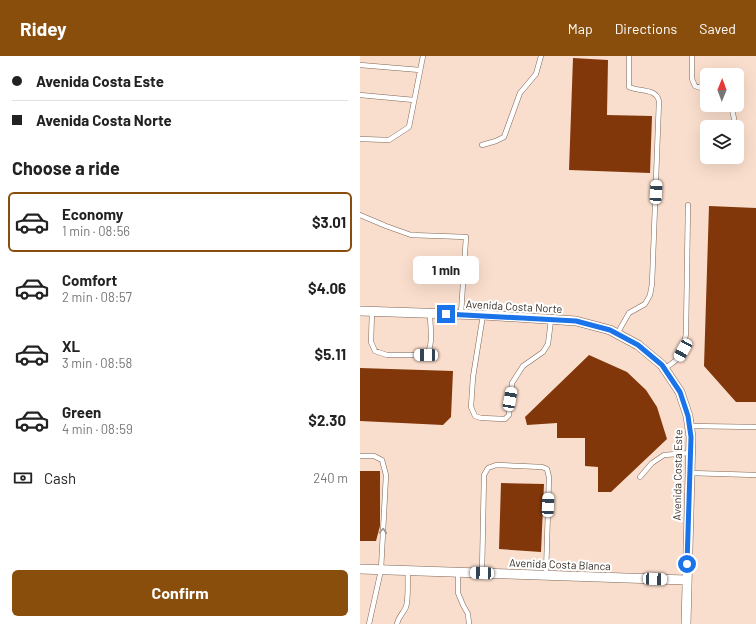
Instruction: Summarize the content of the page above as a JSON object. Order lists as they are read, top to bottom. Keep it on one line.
{"streets":{"street":["Avenida Costa Norte","Avenida Costa Este","Avenida Costa Blanca"]},"crossings":[["Avenida Costa Norte","Avenida Costa Este"],["Avenida Costa Este","Avenida Costa Blanca"]],"north":"top","page":{"header":"Ridey","nav":["Map","Directions","Saved"],"banner":["Avenida Costa Este","Avenida Costa Norte"],"heading":"Choose a ride","list":[{"name":"Economy","note":"1 min · 08:56","value":"$3.01"},{"name":"Comfort","note":"2 min · 08:57","value":"$4.06"},{"name":"XL","note":"3 min · 08:58","value":"$5.11"},{"name":"Green","note":"4 min · 08:59","value":"$2.30"}],"bubble":"1 min","pay":["Cash","240 m"],"buttons":"Confirm"}}
